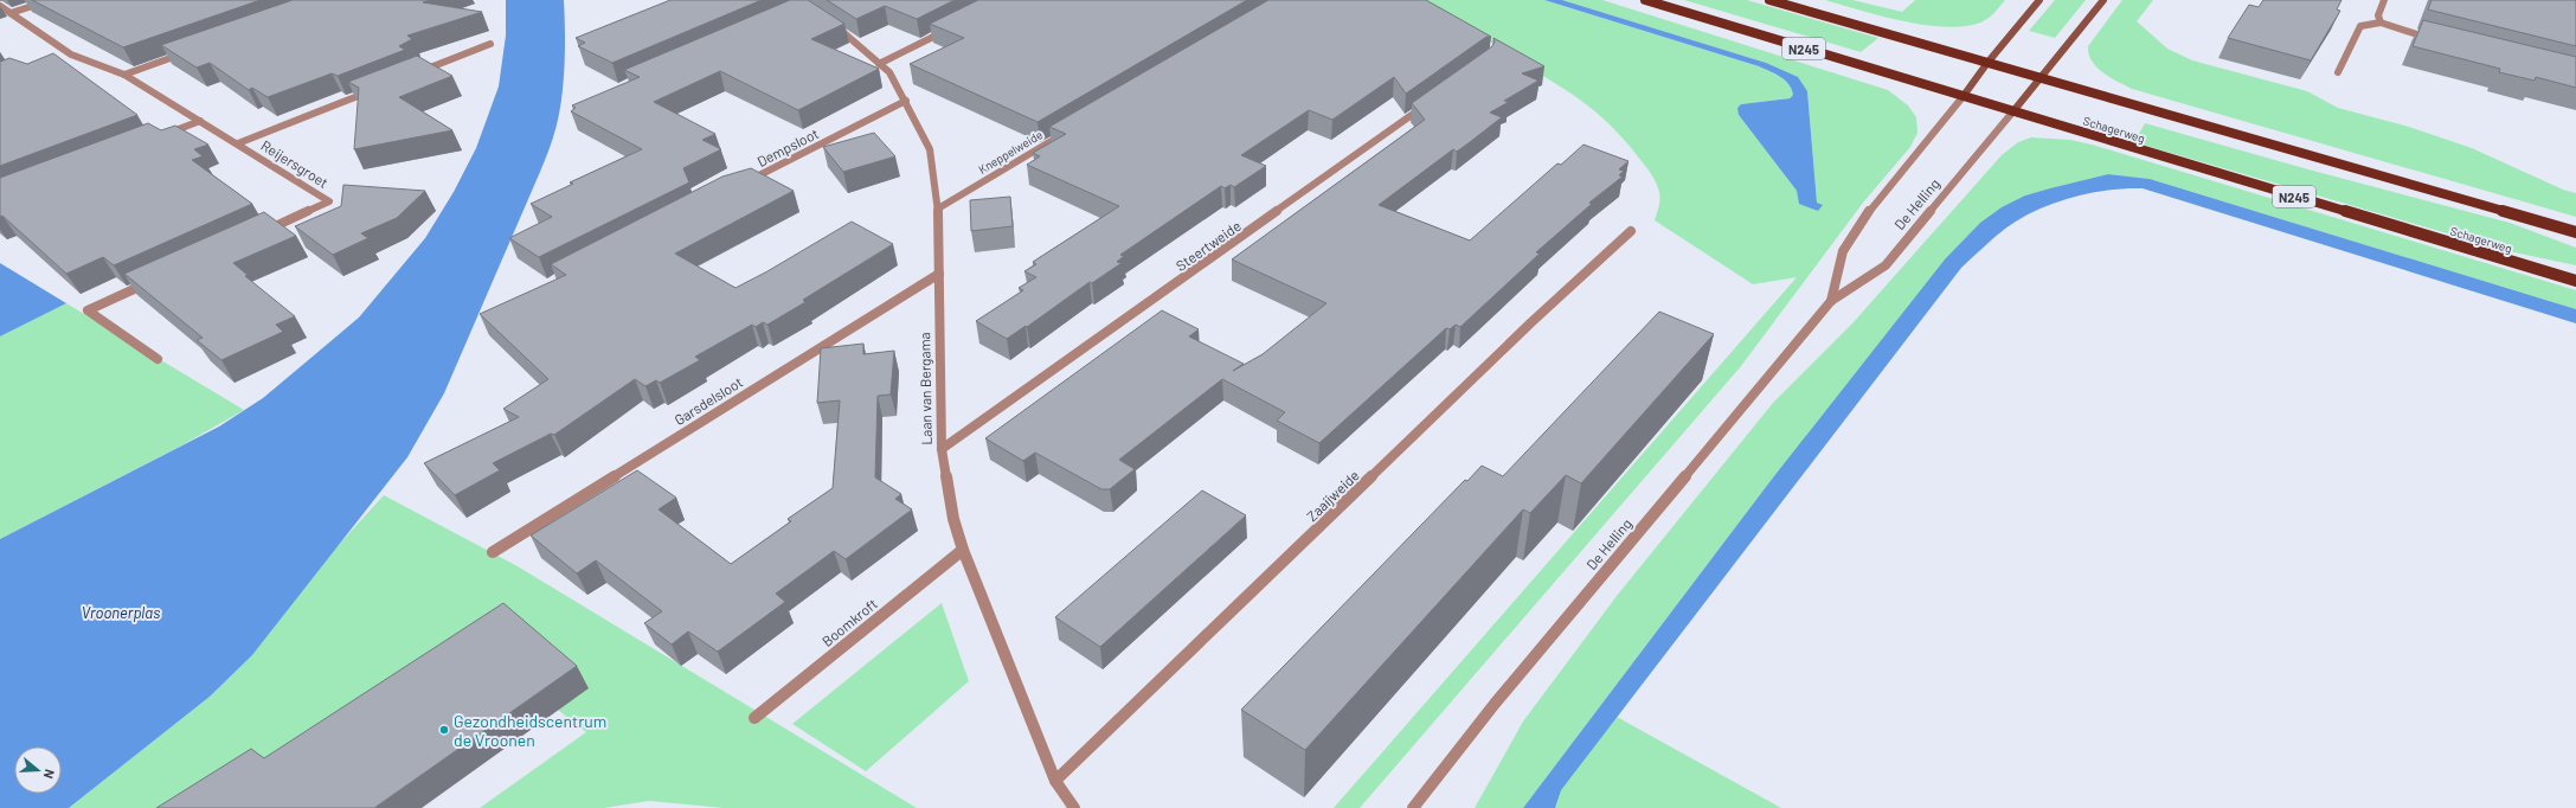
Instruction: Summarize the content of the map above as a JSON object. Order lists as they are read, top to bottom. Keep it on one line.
{"streets":{"main road":["N245","Schagerweg"],"street":["Dempsloot","Kneppelweide","Reijersgroet","De Helling","Steertweide","Laan van Bergama","Garsdelsloot","Zaaijweide","Boomkroft"]},"crossings":[["Schagerweg","De Helling"],["Dempsloot","Laan van Bergama"],["Kneppelweide","Laan van Bergama"],["Steertweide","Laan van Bergama"],["Laan van Bergama","Garsdelsloot"],["Laan van Bergama","Zaaijweide"],["Laan van Bergama","Boomkroft"]],"water":["Vroonerplas"],"places":["Gezondheidscentrum de Vroonen"],"north":"right"}
